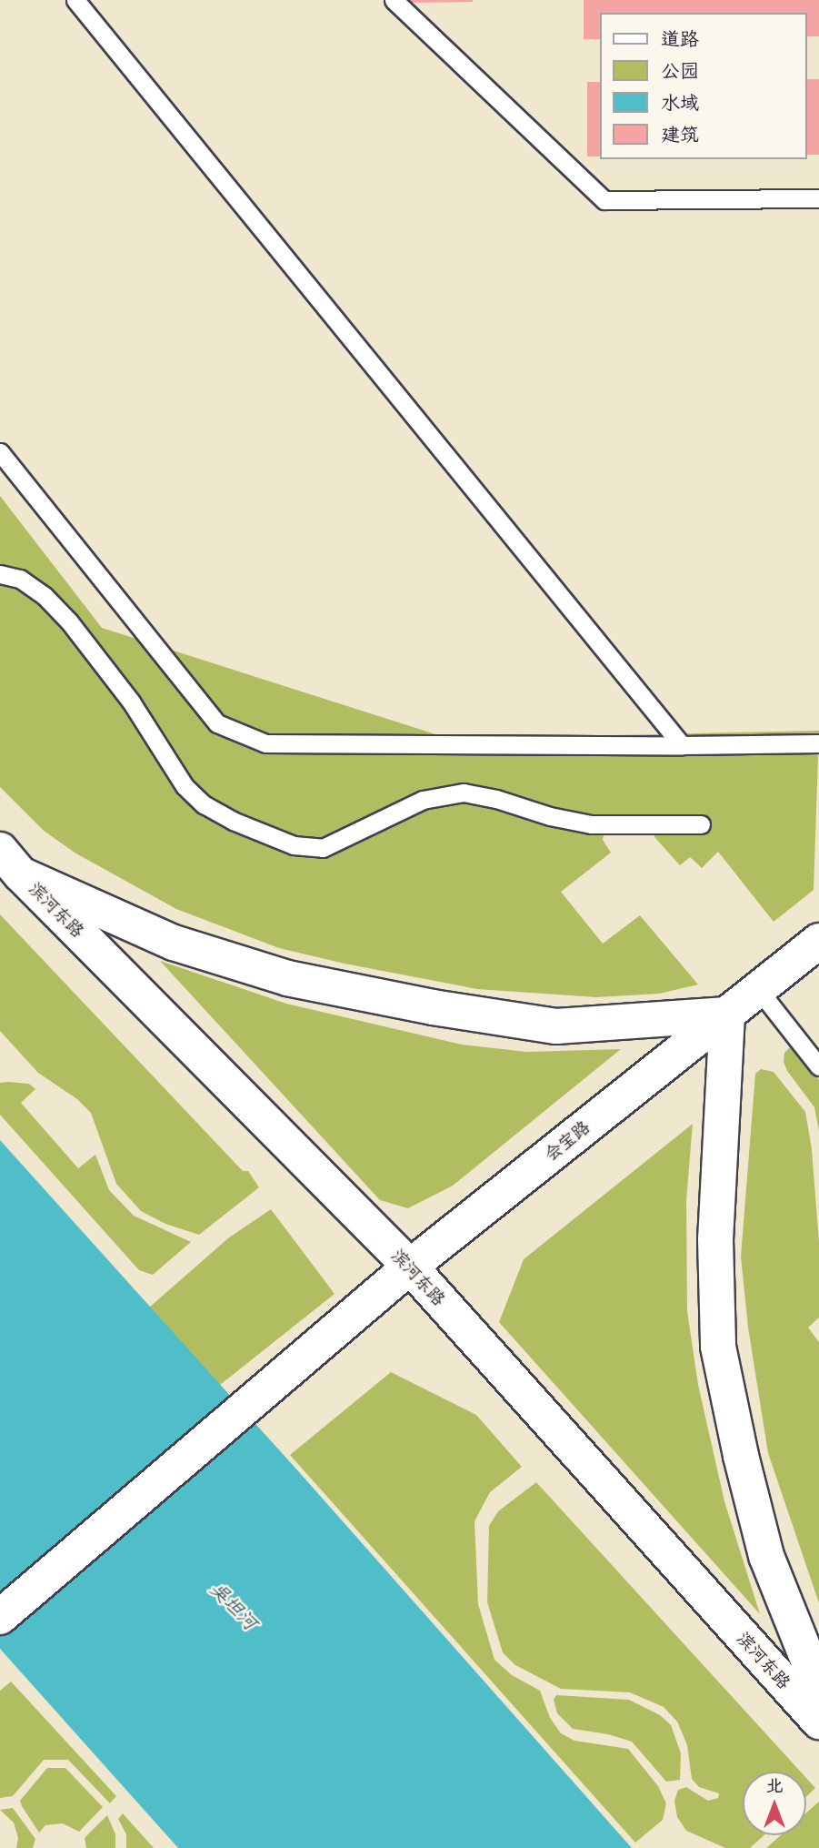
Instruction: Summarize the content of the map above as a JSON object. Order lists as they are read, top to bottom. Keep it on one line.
{"streets":{"main road":["滨河东路","会宝路"]},"crossings":[["滨河东路","会宝路"]],"water":["吴坦河"],"legend":["道路","公园","水域","建筑"],"north":"top"}
